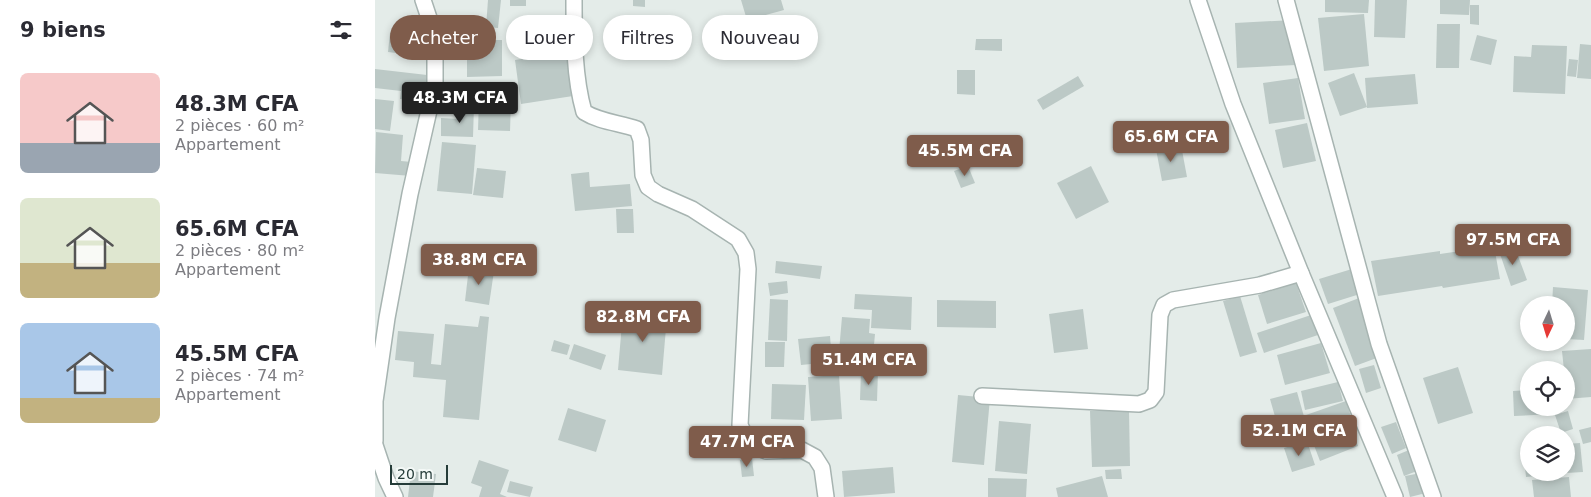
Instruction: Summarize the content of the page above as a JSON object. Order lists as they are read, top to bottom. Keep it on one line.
{"scale_bar":"20 m","north":"bottom","page":{"heading":"9 biens","chip":["Acheter","Louer","Filtres","Nouveau"],"list":[{"name":"48.3M CFA","note":"2 pièces · 60 m² · Appartement"},{"name":"65.6M CFA","note":"2 pièces · 80 m² · Appartement"},{"name":"45.5M CFA","note":"2 pièces · 74 m² · Appartement"}],"price":["48.3M CFA","65.6M CFA","45.5M CFA","97.5M CFA","38.8M CFA","82.8M CFA","51.4M CFA","52.1M CFA","47.7M CFA"],"scale":"20 m"}}
